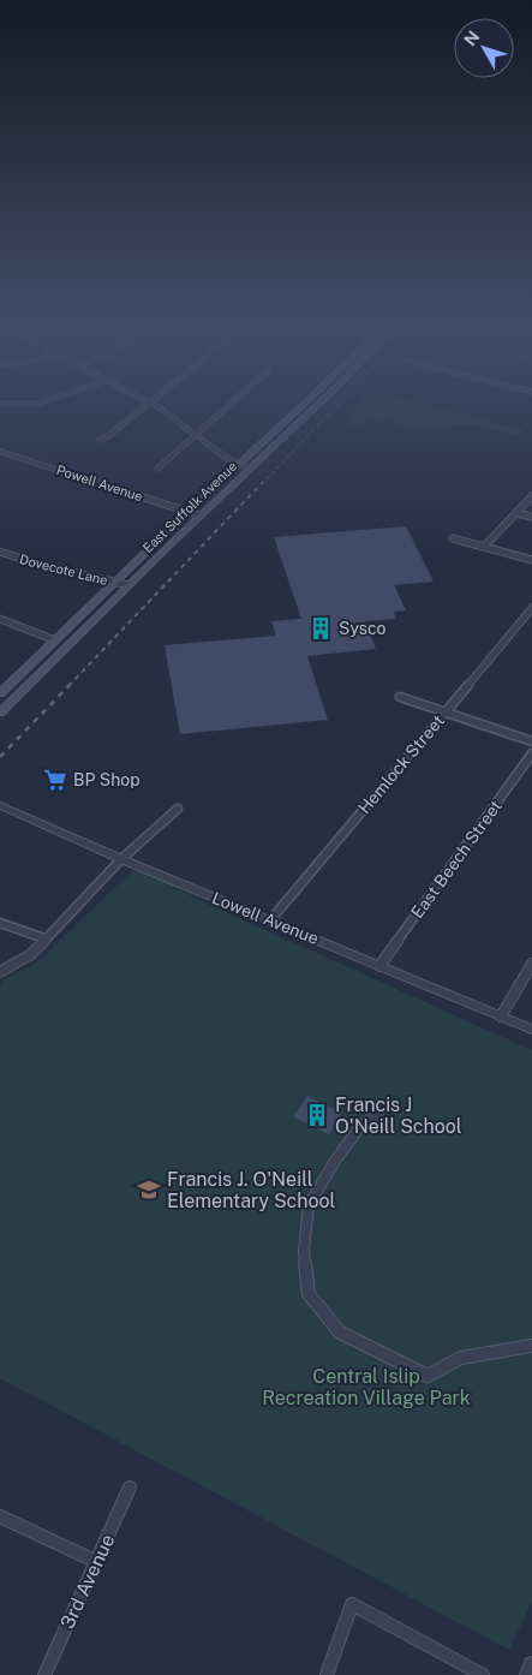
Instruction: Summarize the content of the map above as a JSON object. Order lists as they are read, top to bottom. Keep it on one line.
{"streets":{"main road":["East Suffolk Avenue"],"street":["Powell Avenue","Dovecote Lane","Hemlock Street","East Beech Street","Lowell Avenue","3rd Avenue"]},"crossings":[["Powell Avenue","East Suffolk Avenue"],["East Suffolk Avenue","Dovecote Lane"],["Hemlock Street","Lowell Avenue"],["East Beech Street","Lowell Avenue"]],"parks":["Central Islip Recreation Village Park"],"places":{"building":["Sysco","Francis J O'Neill School"],"supermarket":["BP Shop"],"school or university":["Francis J. O'Neill Elementary School"]},"north":"top left"}
